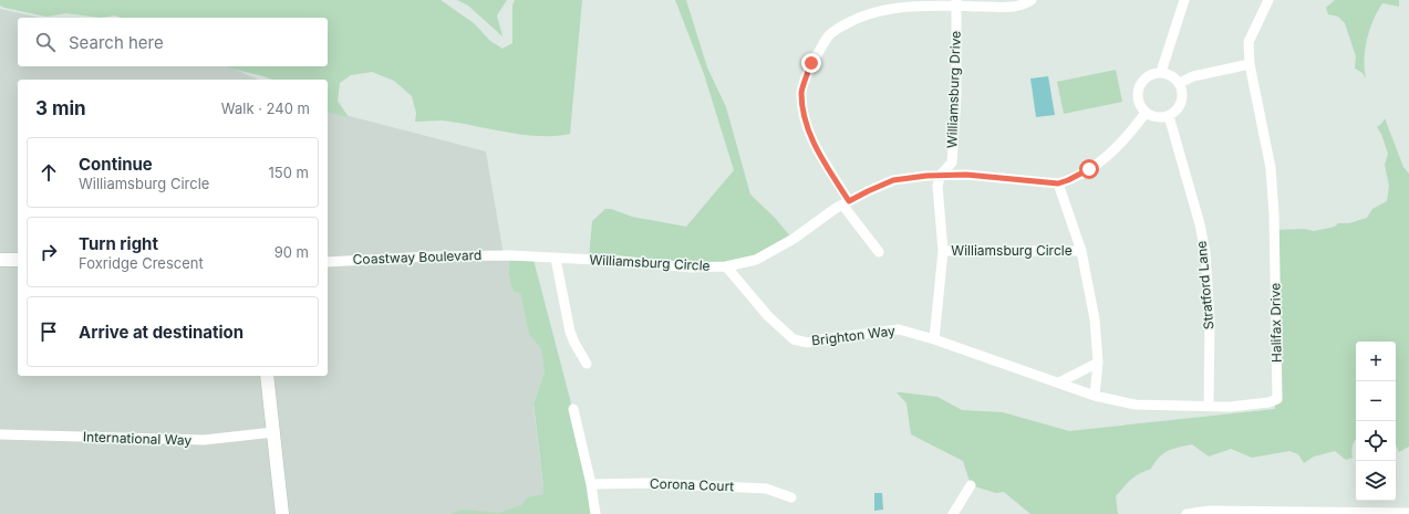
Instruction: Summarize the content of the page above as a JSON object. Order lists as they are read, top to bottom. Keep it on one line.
{"streets":{"street":["Williamsburg Drive","Williamsburg Circle","Coastway Boulevard","Stratford Lane","Halifax Drive","Brighton Way","International Way","Corona Court"]},"crossings":[["Williamsburg Drive","Williamsburg Circle"],["Williamsburg Circle","Coastway Boulevard"],["Williamsburg Circle","Stratford Lane"],["Williamsburg Circle","Brighton Way"],["Stratford Lane","Halifax Drive"],["Halifax Drive","Brighton Way"]],"page":{"search":"Search here","heading":["3 min","Walk · 240 m"],"list":[["Continue","Williamsburg Circle","150 m"],["Turn right","Foxridge Crescent","90 m"],"Arrive at destination"],"map_buttons":["+","−"]}}
